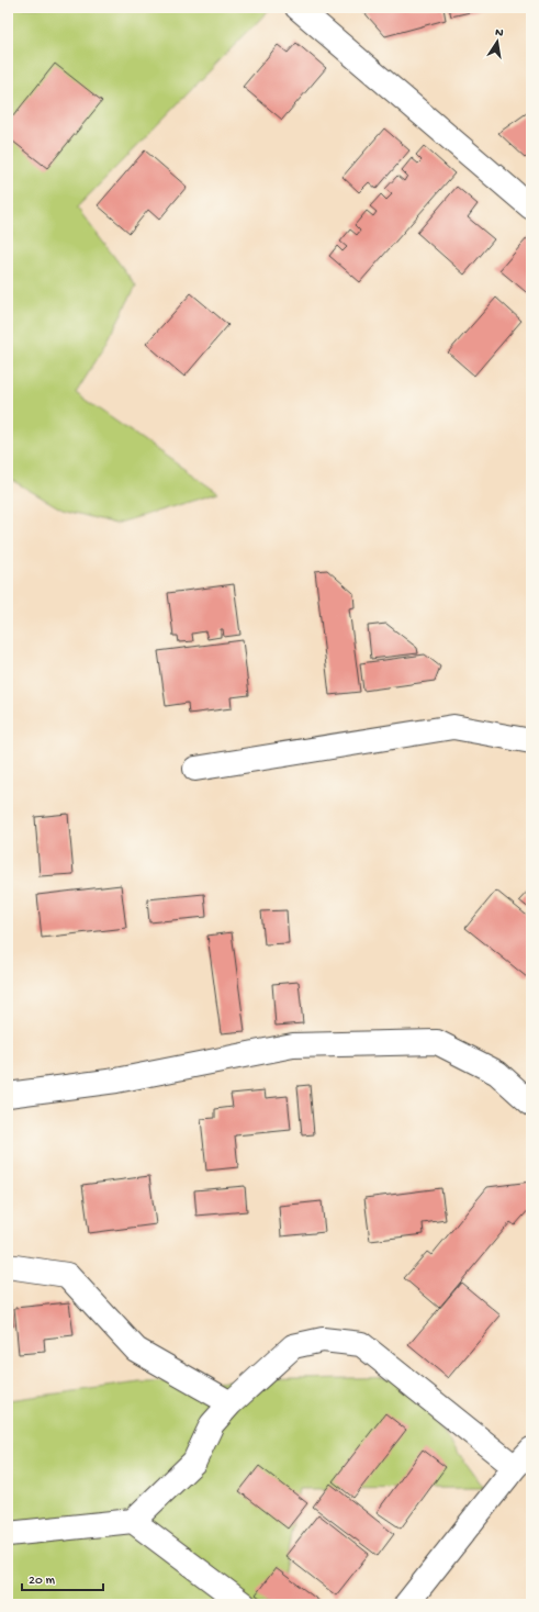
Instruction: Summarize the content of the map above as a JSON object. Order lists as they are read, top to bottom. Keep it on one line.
{"scale_bar":"20 m","north":"top"}
